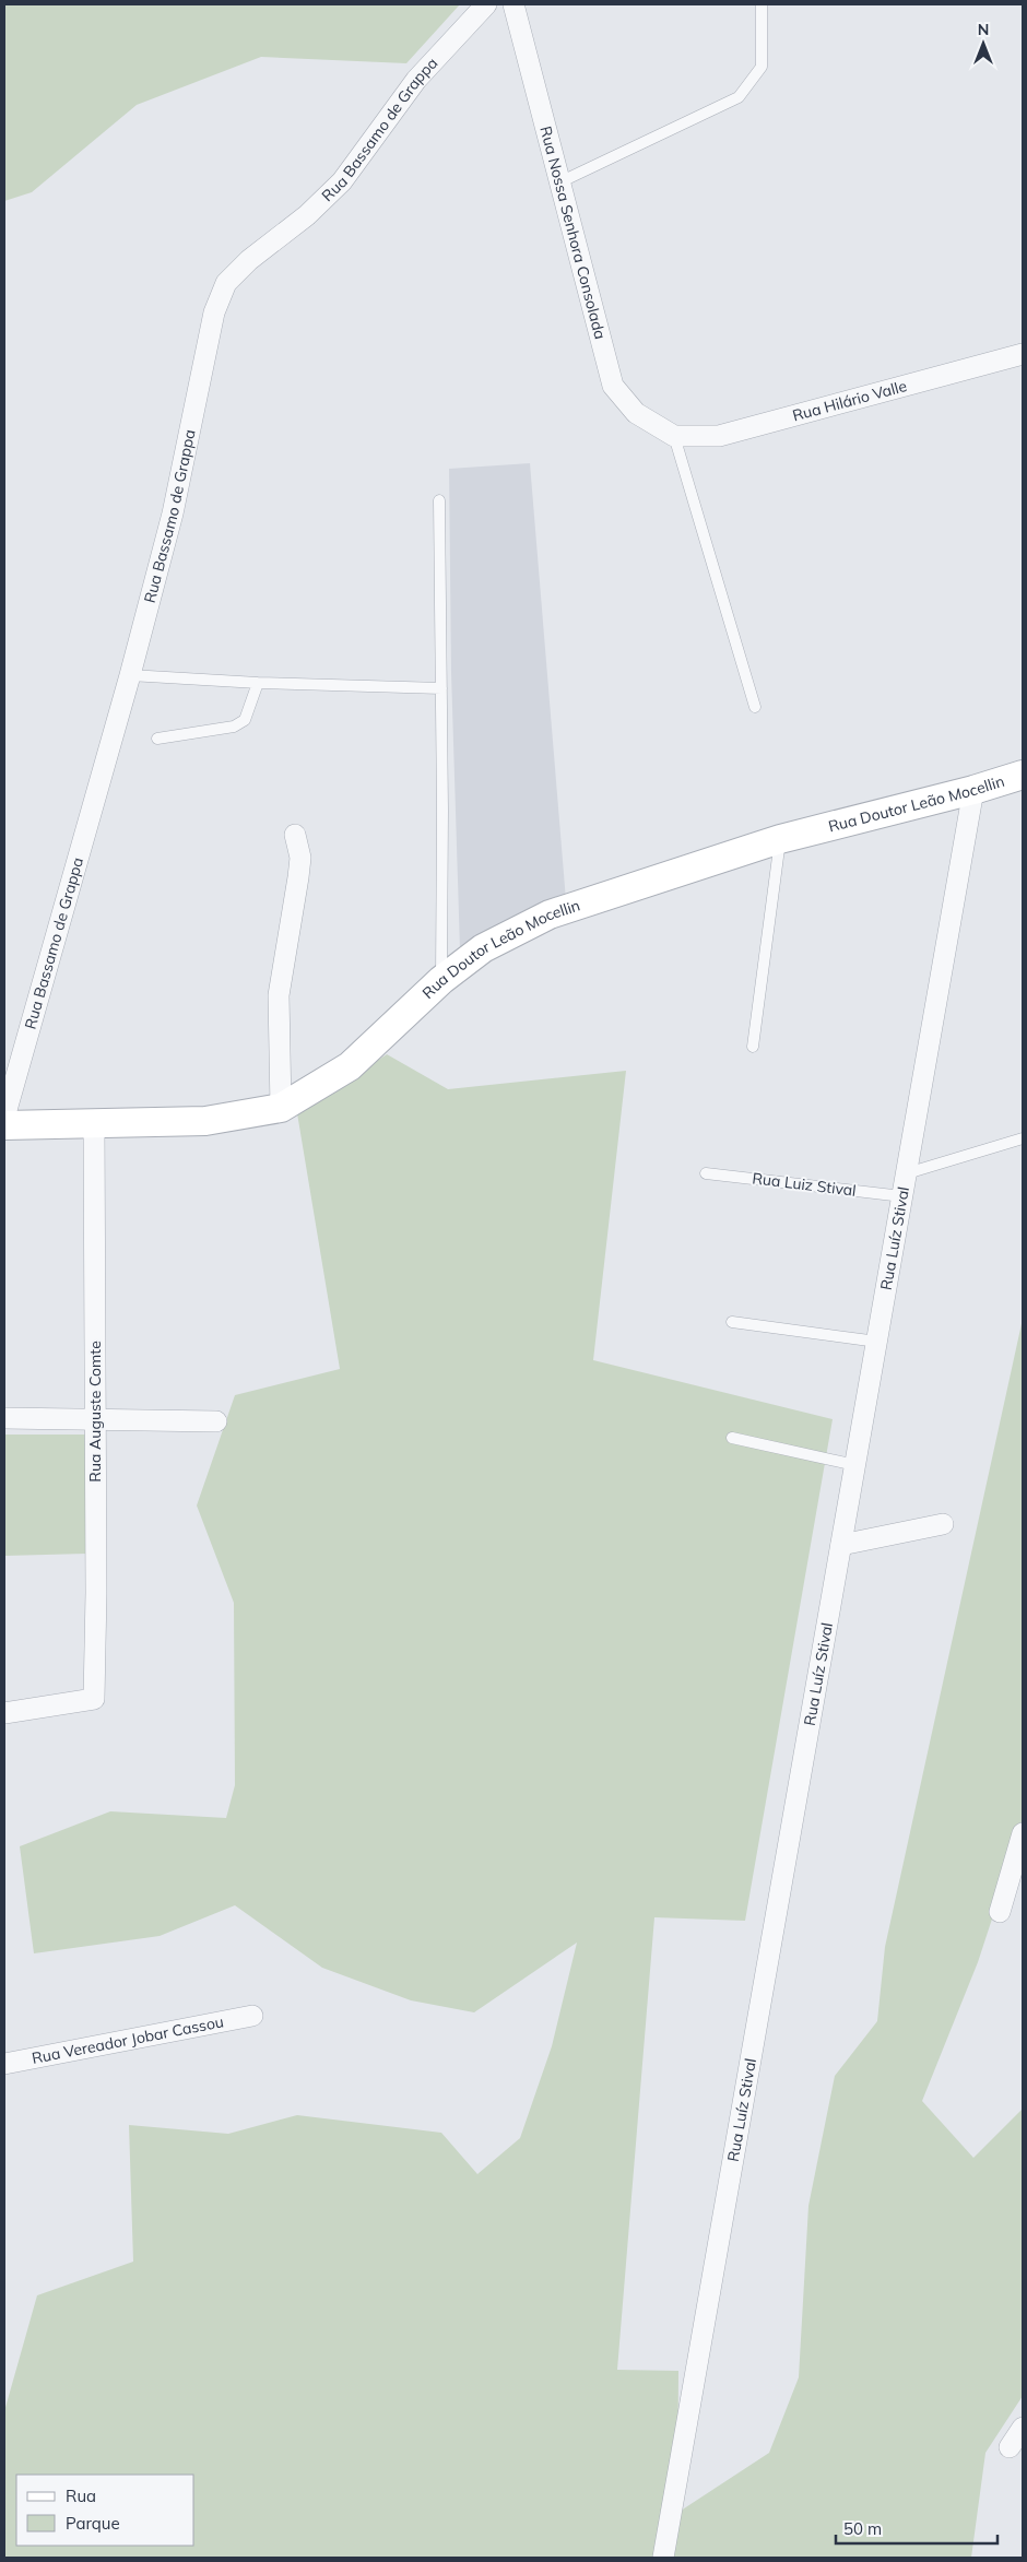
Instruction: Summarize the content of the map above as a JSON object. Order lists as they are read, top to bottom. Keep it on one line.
{"streets":{"street":["Rua Bassamo de Grappa","Rua Nossa Senhora Consolada","Rua Hilário Valle","Rua Doutor Leão Mocellin","Rua Luíz Stival","Rua Auguste Comte","Rua Vereador Jobar Cassou"],"lane":["Rua Luiz Stival"]},"crossings":[["Rua Nossa Senhora Consolada","Rua Hilário Valle"],["Rua Doutor Leão Mocellin","Rua Luíz Stival"],["Rua Doutor Leão Mocellin","Rua Auguste Comte"],["Rua Luiz Stival","Rua Luíz Stival"]],"legend":["Rua","Parque"],"scale_bar":"50 m","north":"top"}
